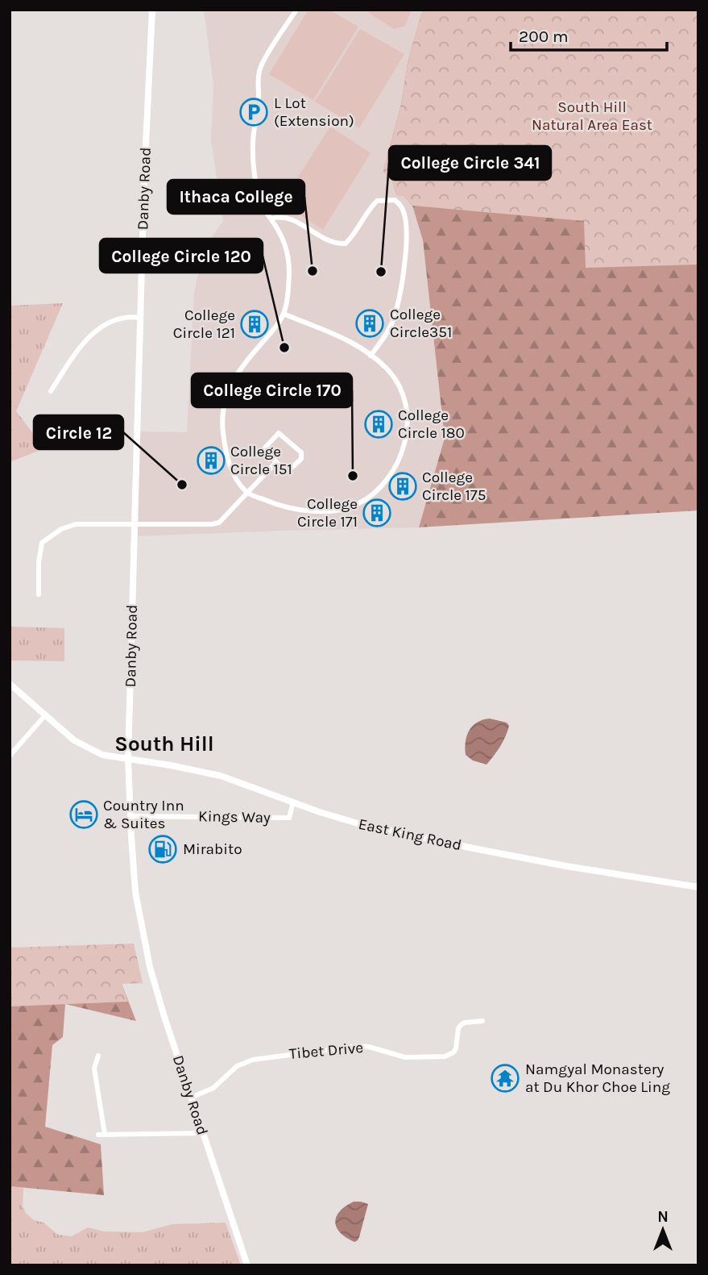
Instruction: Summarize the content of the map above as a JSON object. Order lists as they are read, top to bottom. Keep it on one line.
{"streets":{"main road":["Danby Road","East King Road"],"street":["Kings Way","Tibet Drive"]},"crossings":[["Danby Road","Kings Way"],["Danby Road","East King Road"],["Danby Road","Tibet Drive"],["Kings Way","East King Road"]],"districts":["South Hill"],"parks":["South Hill Natural Area East"],"places":{"parking":["L Lot (Extension)"],"other":["Ithaca College","College Circle 341","College Circle 120","College Circle 170","Circle 12"],"building":["College Circle351","College Circle 121","College Circle 180","College Circle 151","College Circle 175","College Circle 171"],"hotel":["Country Inn & Suites"],"fuel station":["Mirabito"],"temple":["Namgyal Monastery at Du Khor Choe Ling"]},"scale_bar":"200 m","north":"top"}
